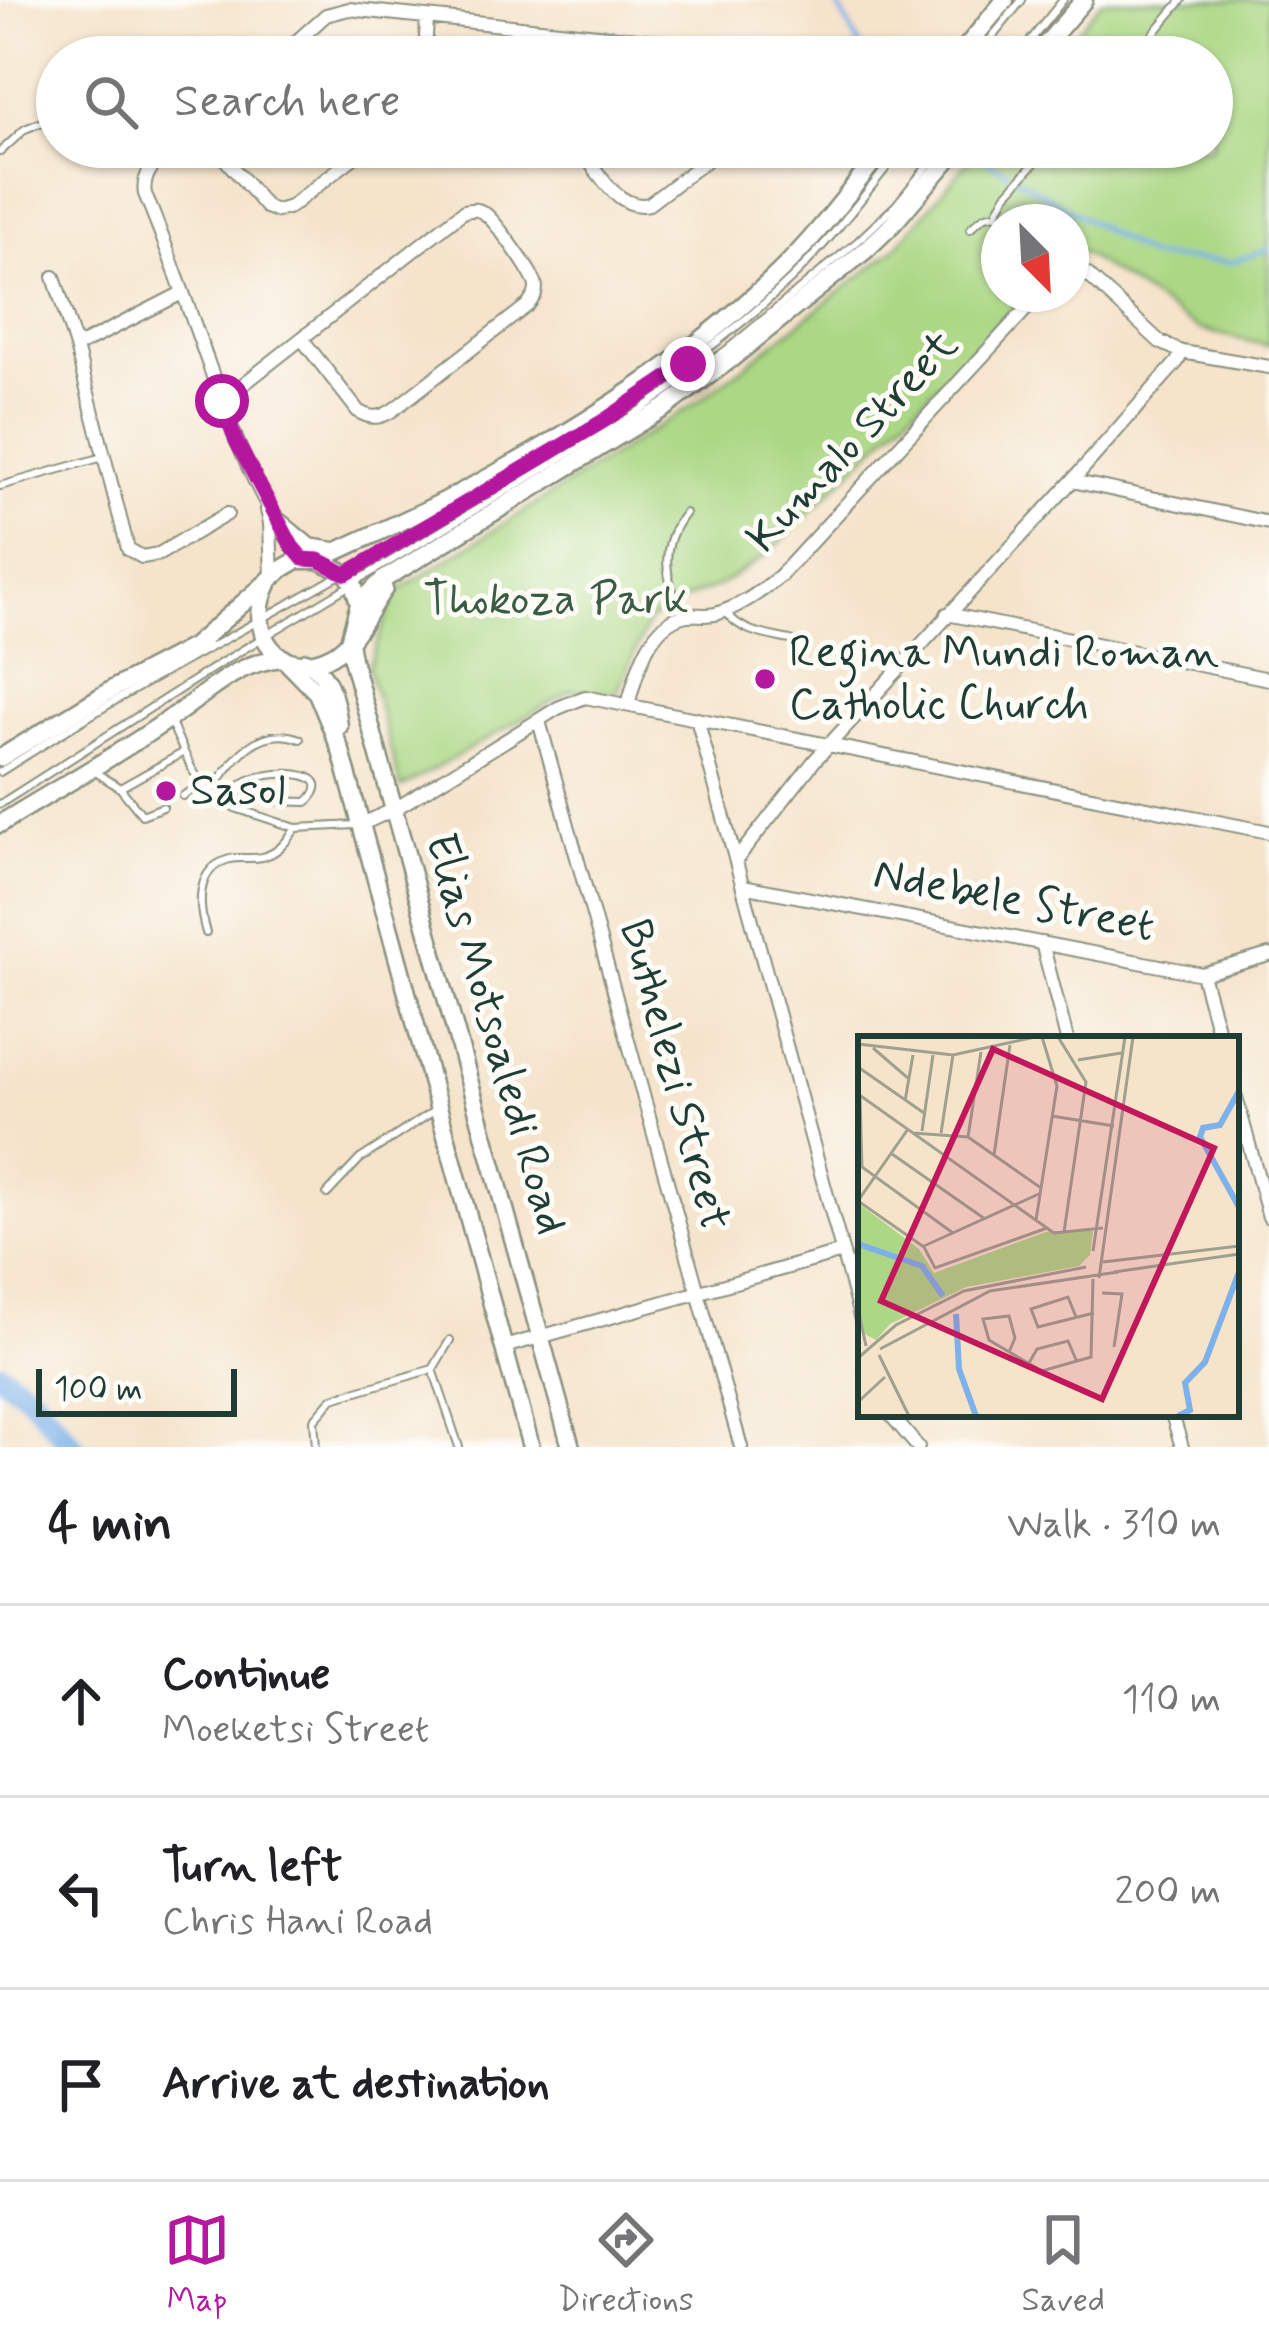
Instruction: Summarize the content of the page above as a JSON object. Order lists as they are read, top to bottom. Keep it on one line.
{"streets":{"main road":["Elias Motsoaledi Road"],"street":["Kumalo Street","Ndebele Street","Buthelezi Street"]},"parks":["Thokoza Park"],"places":["Regina Mundi Roman Catholic Church","Sasol"],"scale_bar":"100 m","north":"bottom right","page":{"search":"Search here","scale":"100 m","heading":["4 min","Walk · 310 m"],"list":[["Continue","Moeketsi Street","110 m"],["Turn left","Chris Hani Road","200 m"],"Arrive at destination"],"nav":["Map","Directions","Saved"]}}
